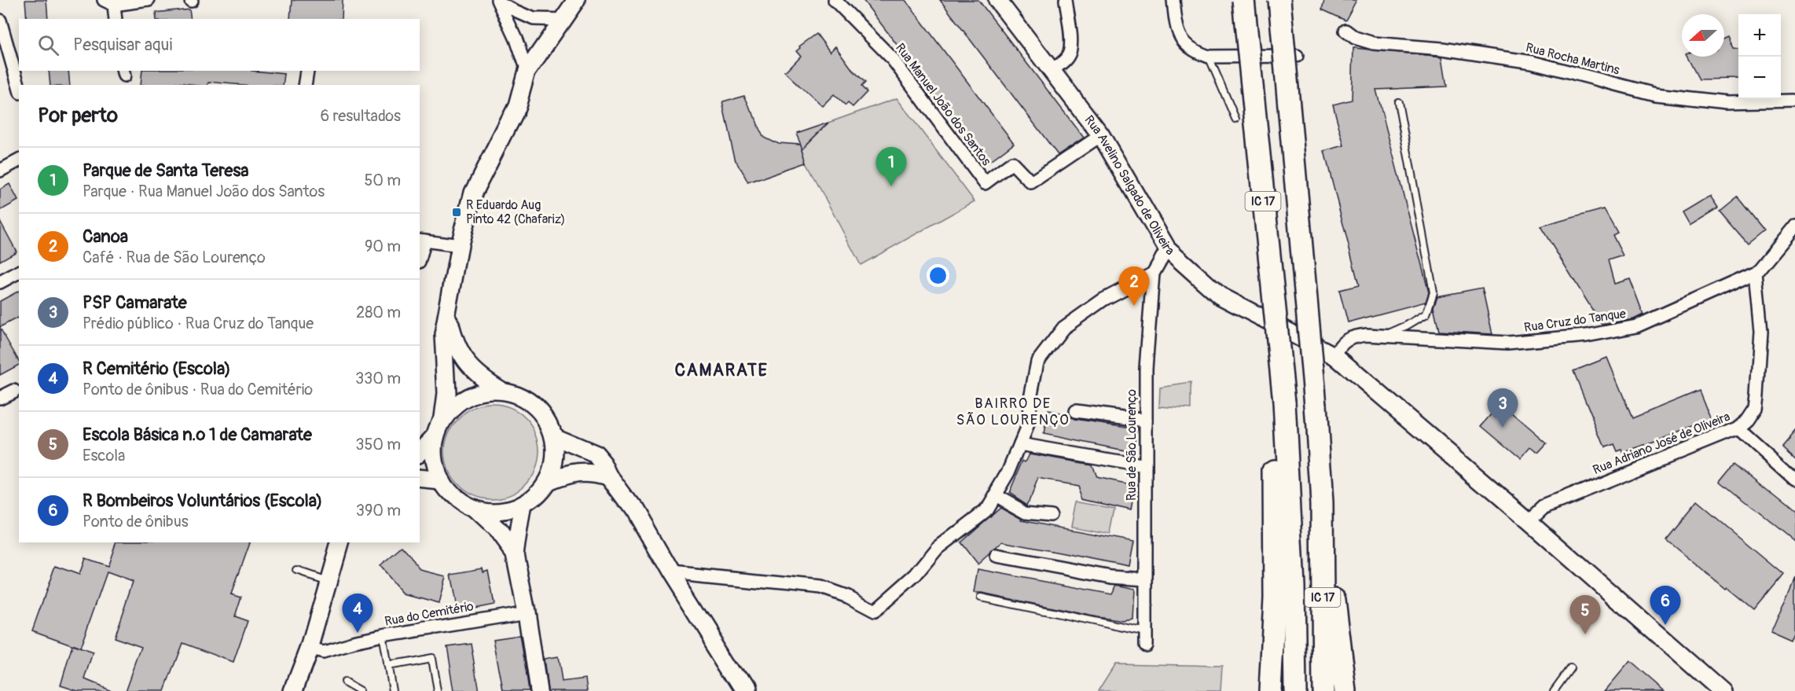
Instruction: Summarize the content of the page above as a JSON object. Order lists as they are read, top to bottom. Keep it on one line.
{"streets":{"highway":["IC 17"],"street":["Rua Rocha Martins","Rua Manuel João dos Santos","Rua Avelino Salgado de Oliveira","Rua Cruz do Tanque","Rua Adriano José de Oliveira","Rua de São Lourenço","Rua do Cemitério"]},"crossings":[["Rua Manuel João dos Santos","Rua Avelino Salgado de Oliveira"],["Rua Avelino Salgado de Oliveira","Rua Cruz do Tanque"],["Rua Avelino Salgado de Oliveira","Rua Adriano José de Oliveira"],["Rua Avelino Salgado de Oliveira","Rua de São Lourenço"],["Rua Cruz do Tanque","Rua Adriano José de Oliveira"]],"districts":["CAMARATE","BAIRRO DE SÃO LOURENÇO"],"places":{"transit":["R Eduardo Aug Pinto 42 (Chafariz)"]},"north":"left","page":{"map_buttons":["+","−"],"search":"Pesquisar aqui","heading":["Por perto","6 resultados"],"list":[{"mark":"1","name":"Parque de Santa Teresa","note":"Parque · Rua Manuel João dos Santos","value":"50 m"},{"mark":"2","name":"Canoa","note":"Café · Rua de São Lourenço","value":"90 m"},{"mark":"3","name":"PSP Camarate","note":"Prédio público · Rua Cruz do Tanque","value":"280 m"},{"mark":"4","name":"R Cemitério (Escola)","note":"Ponto de ônibus · Rua do Cemitério","value":"330 m"},{"mark":"5","name":"Escola Básica n.º 1 de Camarate","note":"Escola","value":"350 m"},{"mark":"6","name":"R Bombeiros Voluntários (Escola)","note":"Ponto de ônibus","value":"390 m"}],"pins":["1","2","3","6","4","5"]}}
